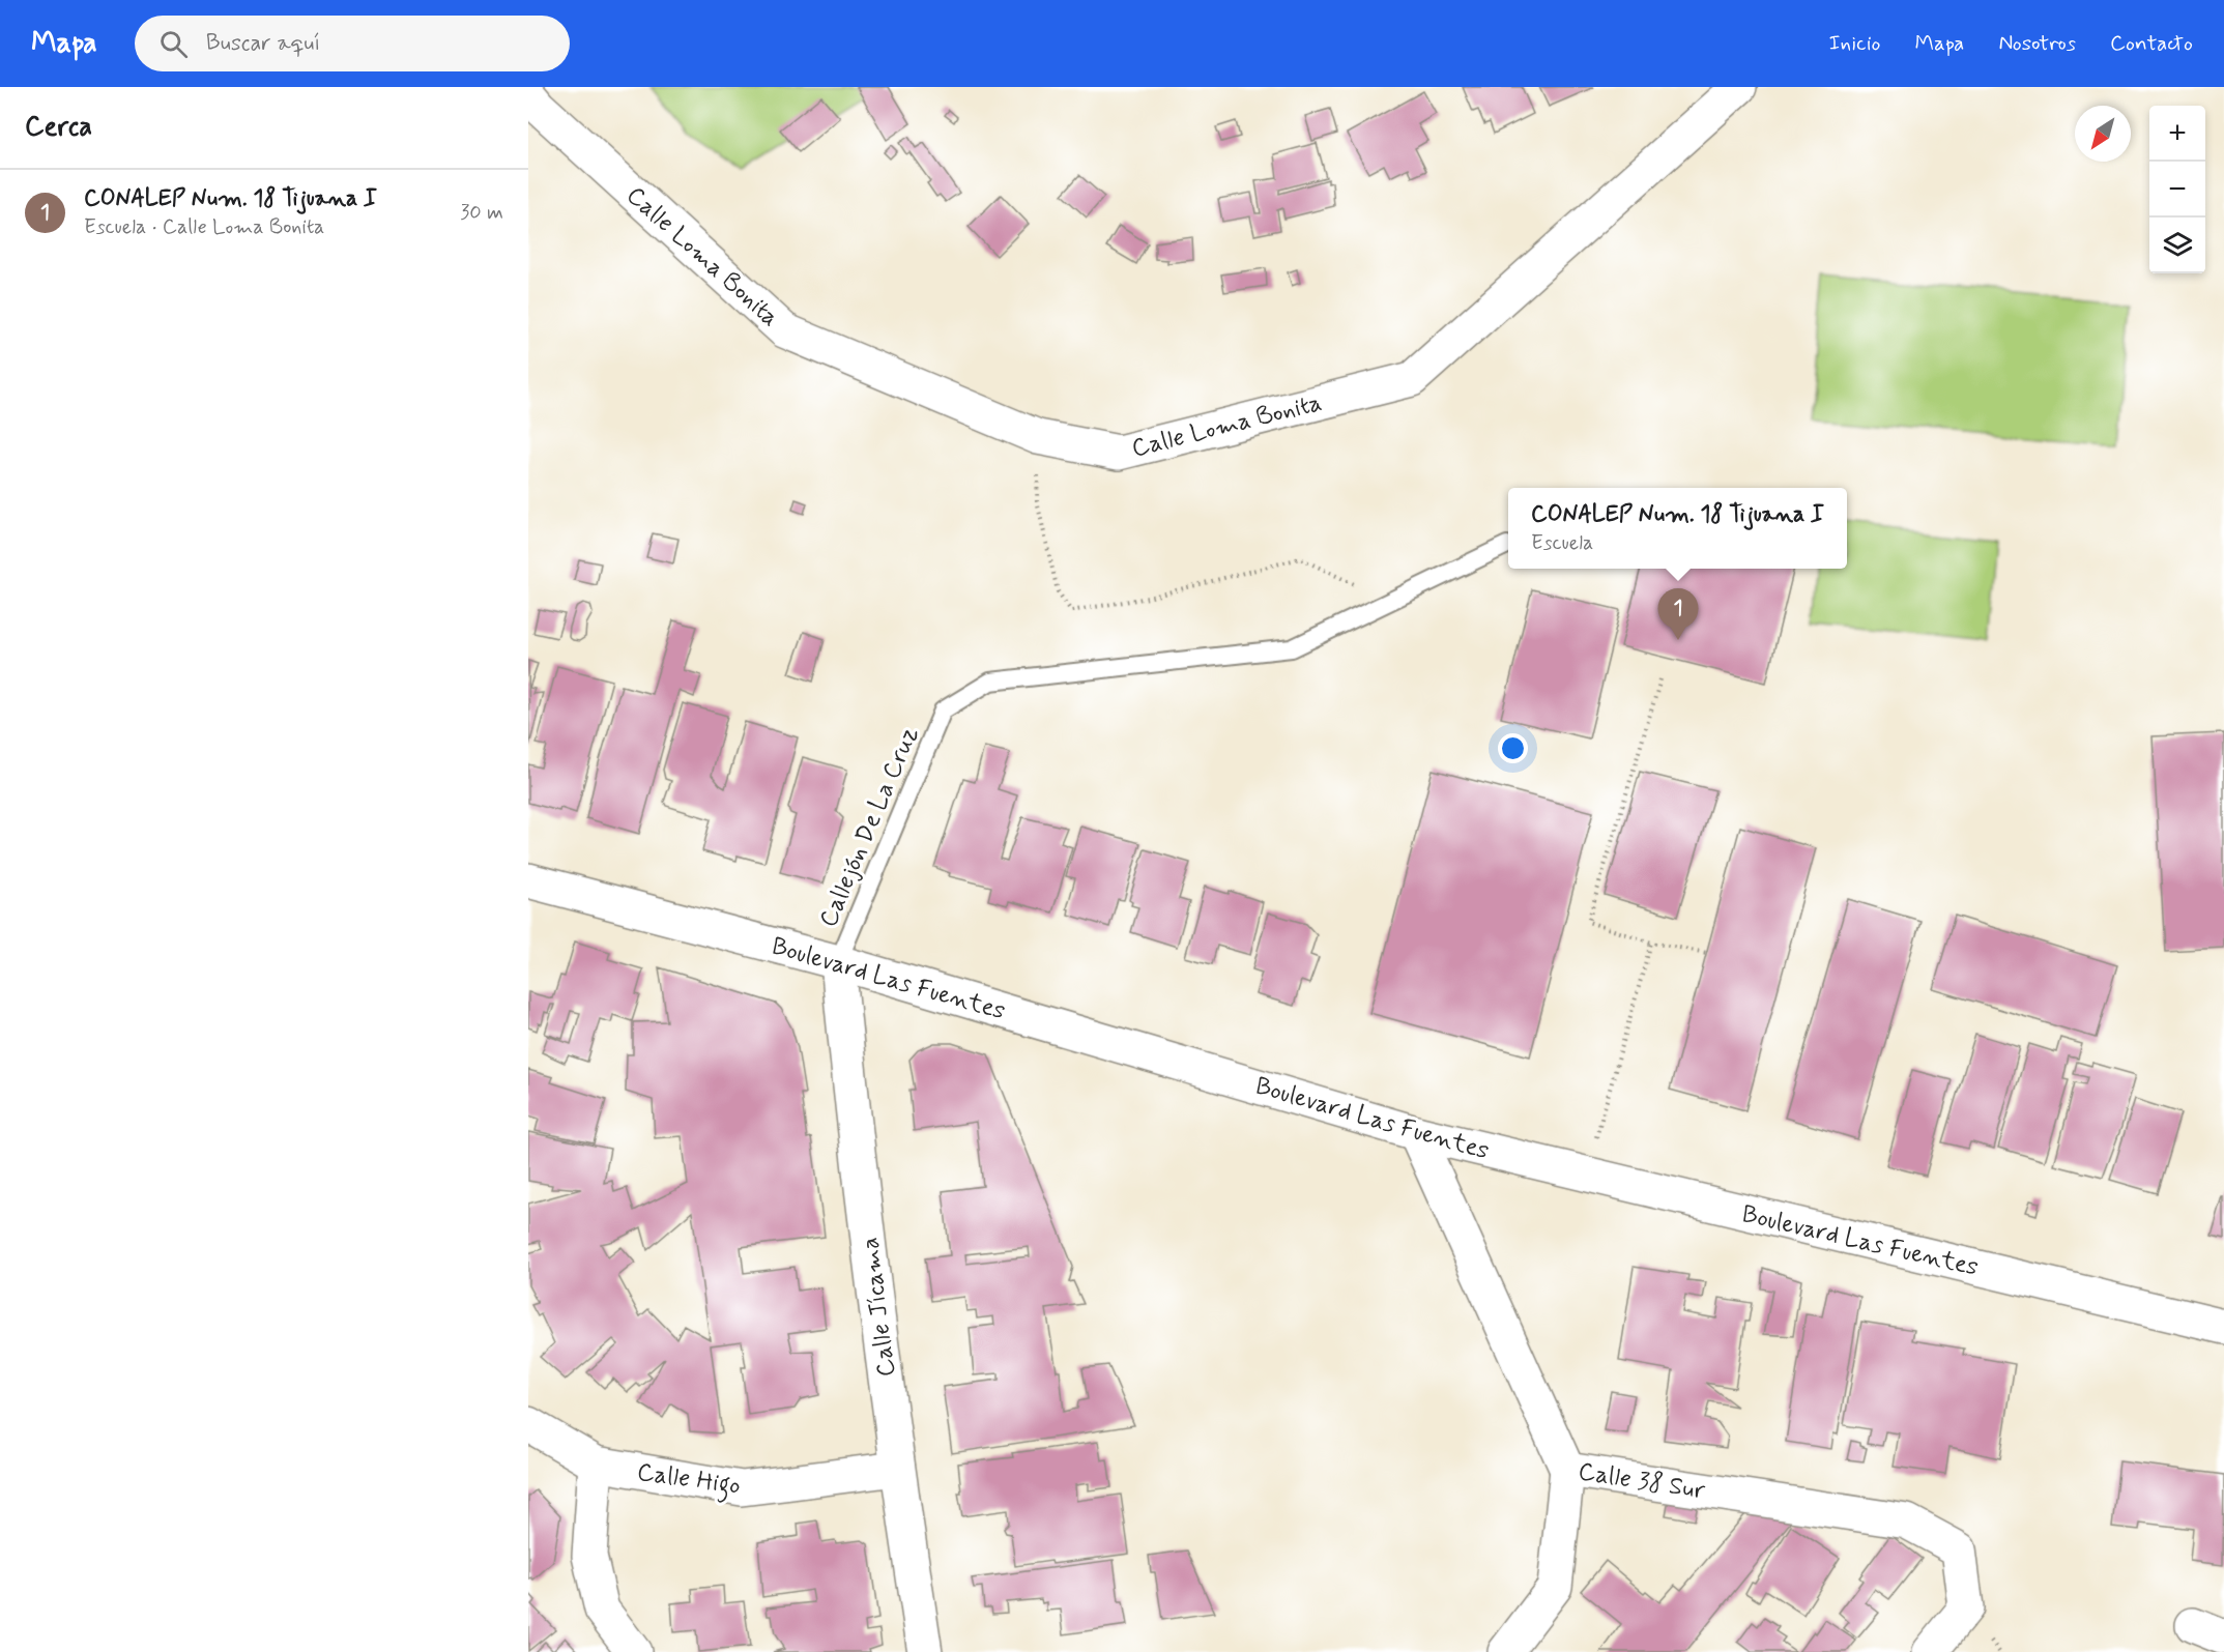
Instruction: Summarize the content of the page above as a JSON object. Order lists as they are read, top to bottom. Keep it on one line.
{"streets":{"street":["Calle Loma Bonita","Boulevard Las Fuentes","Calle Jícama","Calle Higo","Calle 38 Sur"],"lane":["Callejón De La Cruz"]},"crossings":[["Callejón De La Cruz","Boulevard Las Fuentes"],["Callejón De La Cruz","Calle Jícama"],["Boulevard Las Fuentes","Calle Jícama"],["Boulevard Las Fuentes","Calle 38 Sur"],["Calle Jícama","Calle Higo"]],"north":"bottom left","page":{"header":"Mapa","search":"Buscar aquí","nav":["Inicio","Mapa","Nosotros","Contacto"],"heading":"Cerca","map_buttons":["+","−"],"list":[{"mark":"1","name":"CONALEP Num. 18 Tijuana I","note":"Escuela · Calle Loma Bonita","value":"30 m"}],"popup":["CONALEP Num. 18 Tijuana I","Escuela"],"pins":"1"}}
